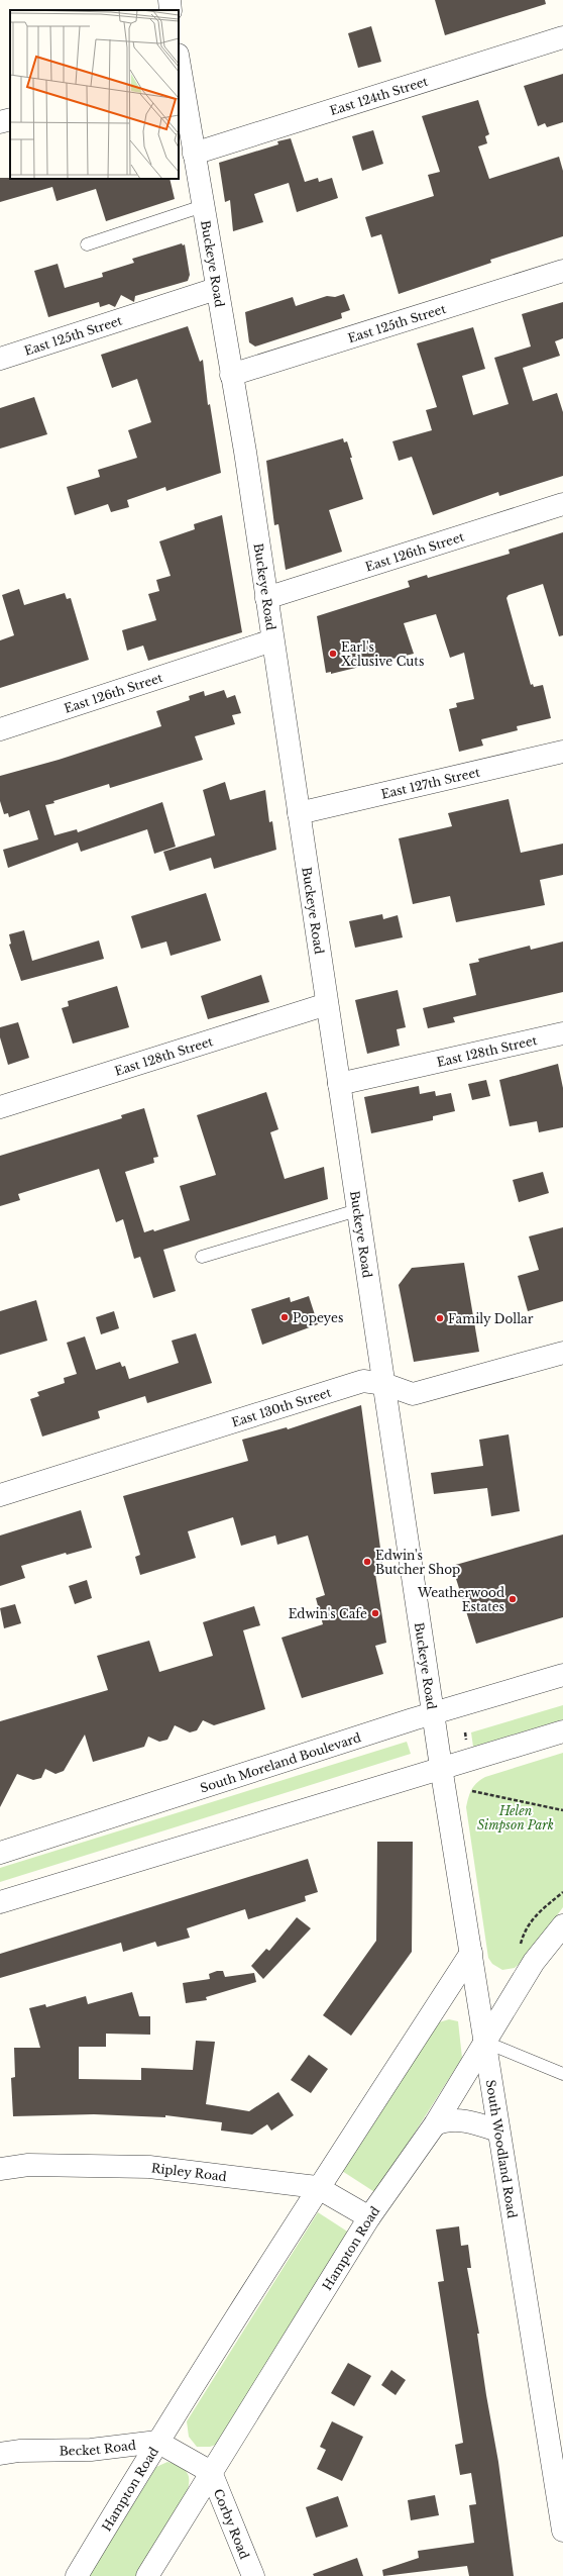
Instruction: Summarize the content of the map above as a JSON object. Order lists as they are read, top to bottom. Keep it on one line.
{"streets":{"street":["East 124th Street","Buckeye Road","East 125th Street","East 126th Street","East 127th Street","East 128th Street","East 130th Street","South Moreland Boulevard","South Woodland Road","Ripley Road","Hampton Road","Becket Road","Corby Road"]},"crossings":[["East 124th Street","Buckeye Road"],["Buckeye Road","East 125th Street"],["Buckeye Road","East 126th Street"],["Buckeye Road","East 127th Street"],["Buckeye Road","East 128th Street"],["Buckeye Road","East 130th Street"],["Buckeye Road","South Moreland Boulevard"],["Buckeye Road","South Woodland Road"],["South Woodland Road","Hampton Road"],["Ripley Road","Hampton Road"],["Hampton Road","Becket Road"],["Hampton Road","Corby Road"]],"parks":["Helen Simpson Park"],"places":["Earl's Xclusive Cuts","Popeyes","Family Dollar","Edwin's Butcher Shop","Weatherwood Estates","Edwin's Cafe"]}
